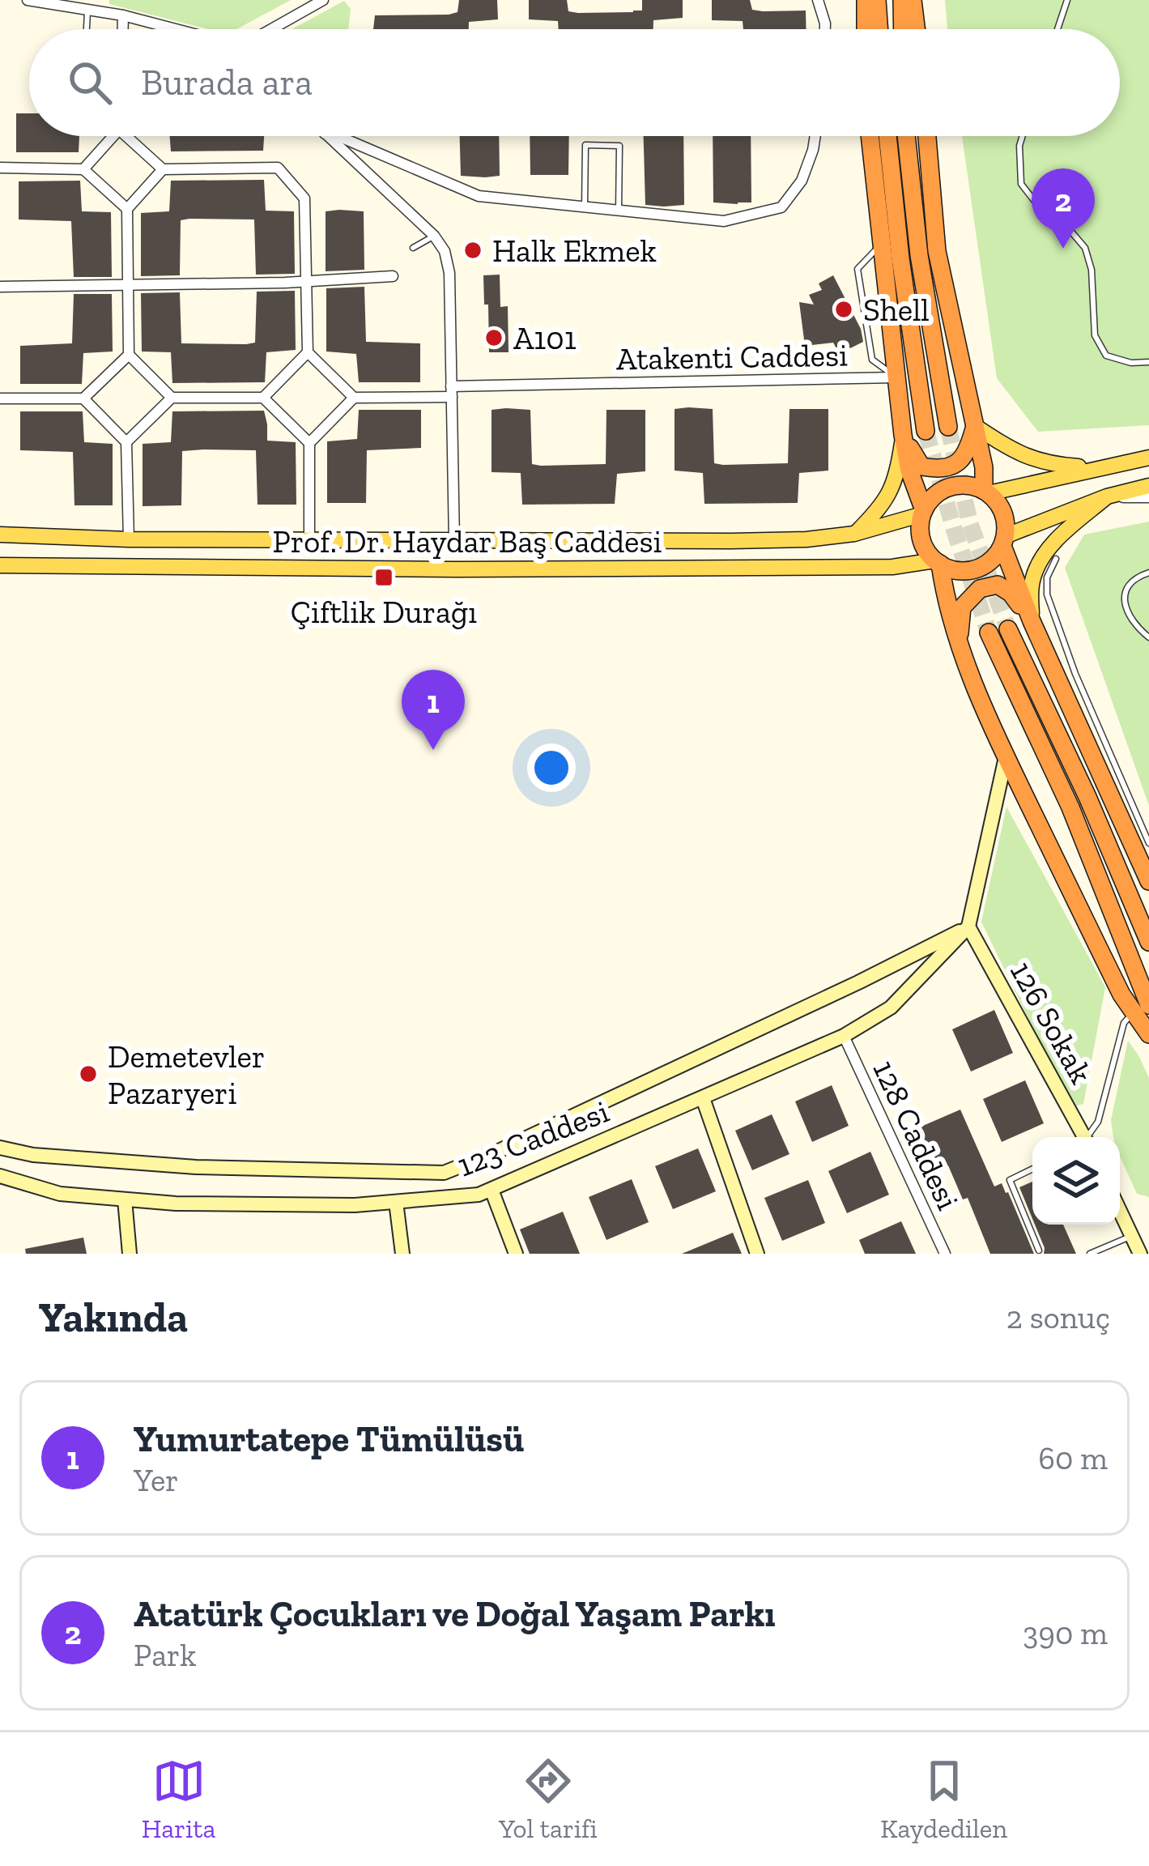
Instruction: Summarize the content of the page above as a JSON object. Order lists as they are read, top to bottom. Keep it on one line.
{"streets":{"main road":["Prof. Dr. Haydar Baş Caddesi","126 Sokak","123 Caddesi"],"street":["Atakenti Caddesi","128 Caddesi"]},"crossings":[["126 Sokak","123 Caddesi"],["128 Caddesi","123 Caddesi"]],"places":{"other":["Halk Ekmek","Shell","A101","Demetevler Pazaryeri"],"transit":["Çiftlik Durağı"]},"page":{"search":"Burada ara","pins":["2","1"],"heading":["Yakında","2 sonuç"],"list":[{"mark":"1","name":"Yumurtatepe Tümülüsü","note":"Yer","value":"60 m"},{"mark":"2","name":"Atatürk Çocukları ve Doğal Yaşam Parkı","note":"Park","value":"390 m"}],"nav":["Harita","Yol tarifi","Kaydedilen"]}}
